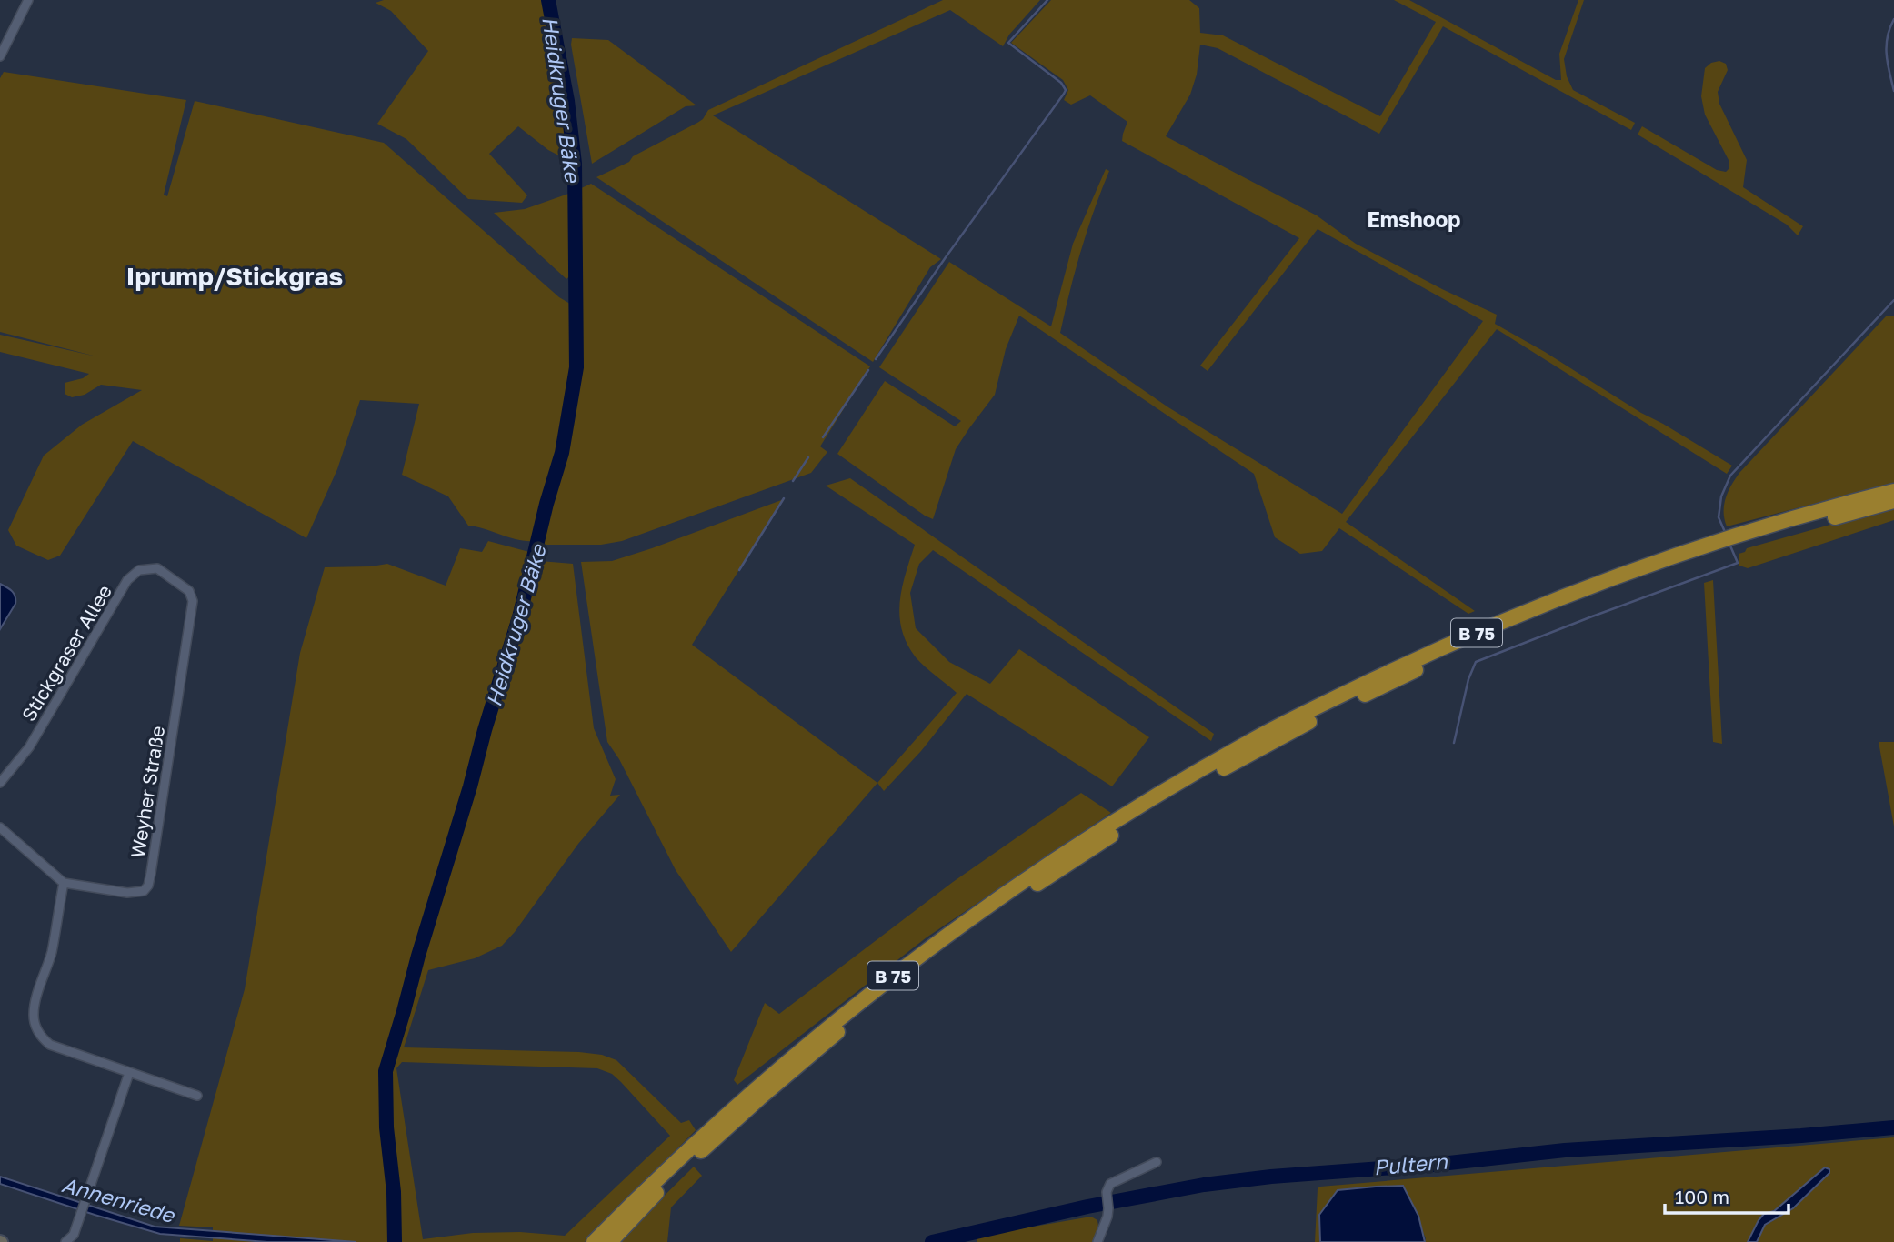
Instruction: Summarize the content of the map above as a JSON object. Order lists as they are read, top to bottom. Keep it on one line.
{"streets":{"highway":["B 75"],"street":["Stickgraser Allee","Weyher Straße"]},"crossings":[["Stickgraser Allee","Weyher Straße"]],"districts":["Emshoop","Iprump/Stickgras"],"water":["Heidkruger Bäke","Pultern","Annenriede"],"scale_bar":"100 m"}
